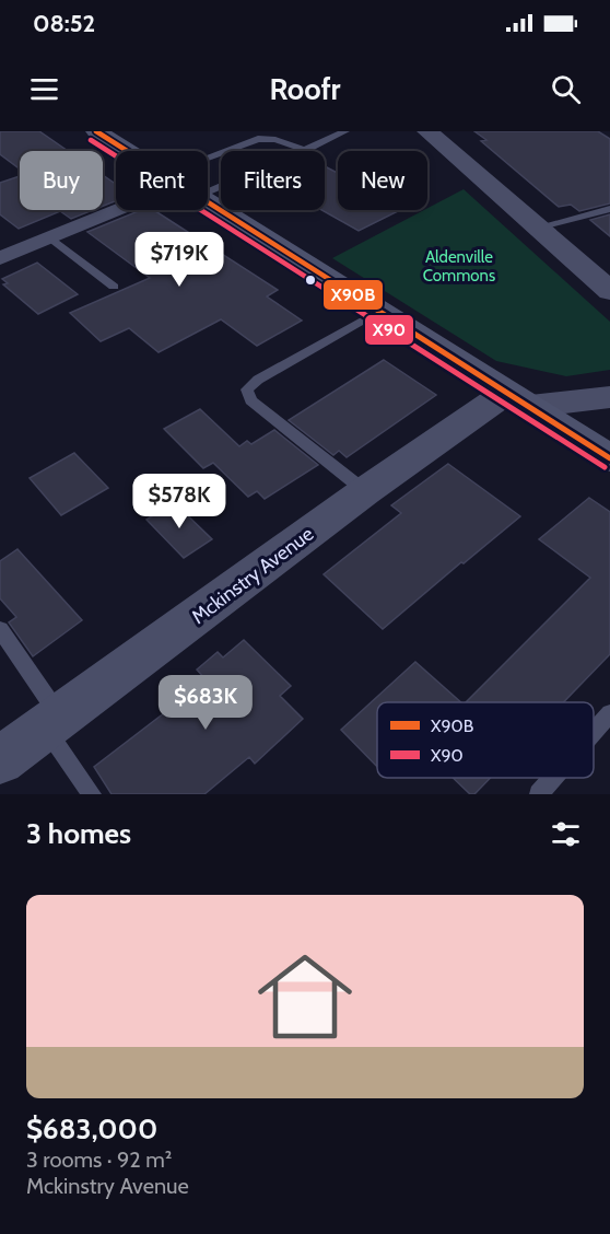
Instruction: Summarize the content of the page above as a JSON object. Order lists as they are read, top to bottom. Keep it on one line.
{"streets":{"street":["Mckinstry Avenue"]},"parks":["Aldenville Commons"],"lines":["transit line X90B","transit line X90"],"legend":["X90B","X90"],"page":{"status":"08:52","header":"Roofr","chip":["Buy","Rent","Filters","New"],"price":["$719K","$578K","$683K"],"heading":"3 homes","list":[{"name":"$683,000","note":"3 rooms · 92 m² · Mckinstry Avenue"}]}}
